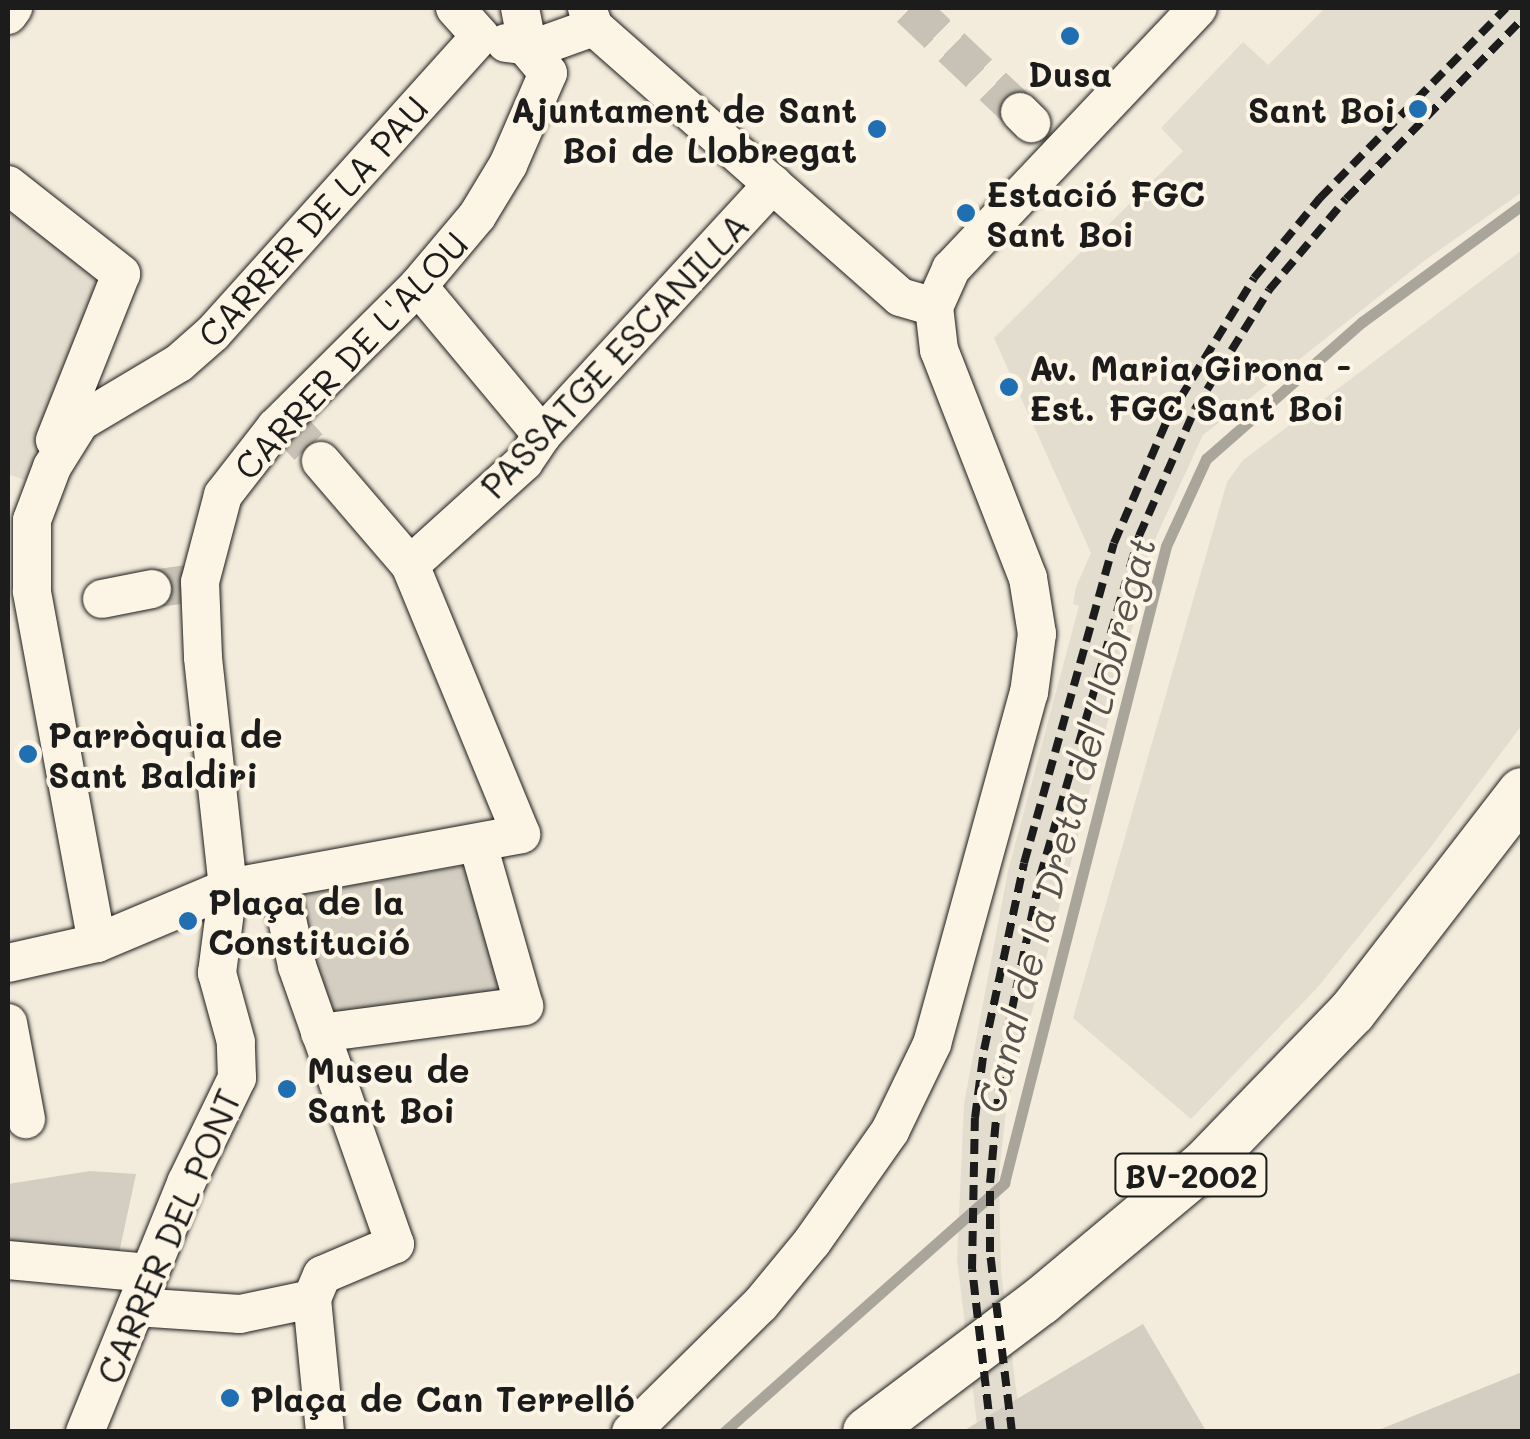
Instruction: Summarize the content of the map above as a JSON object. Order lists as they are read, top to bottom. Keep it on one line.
{"streets":{"main road":["BV-2002"],"street":["CARRER DE LA PAU","CARRER DE L'ALOU","PASSATGE ESCANILLA","CARRER DEL PONT"]},"crossings":[["CARRER DE L'ALOU","CARRER DEL PONT"]],"water":["Canal de la Dreta del Llobregat"],"places":["Dusa","Sant Boi","Ajuntament de Sant Boi de Llobregat","Estació FGC Sant Boi","Av. Maria Girona - Est. FGC Sant Boi","Parròquia de Sant Baldiri","Plaça de la Constitució","Museu de Sant Boi","Plaça de Can Terrelló"]}
